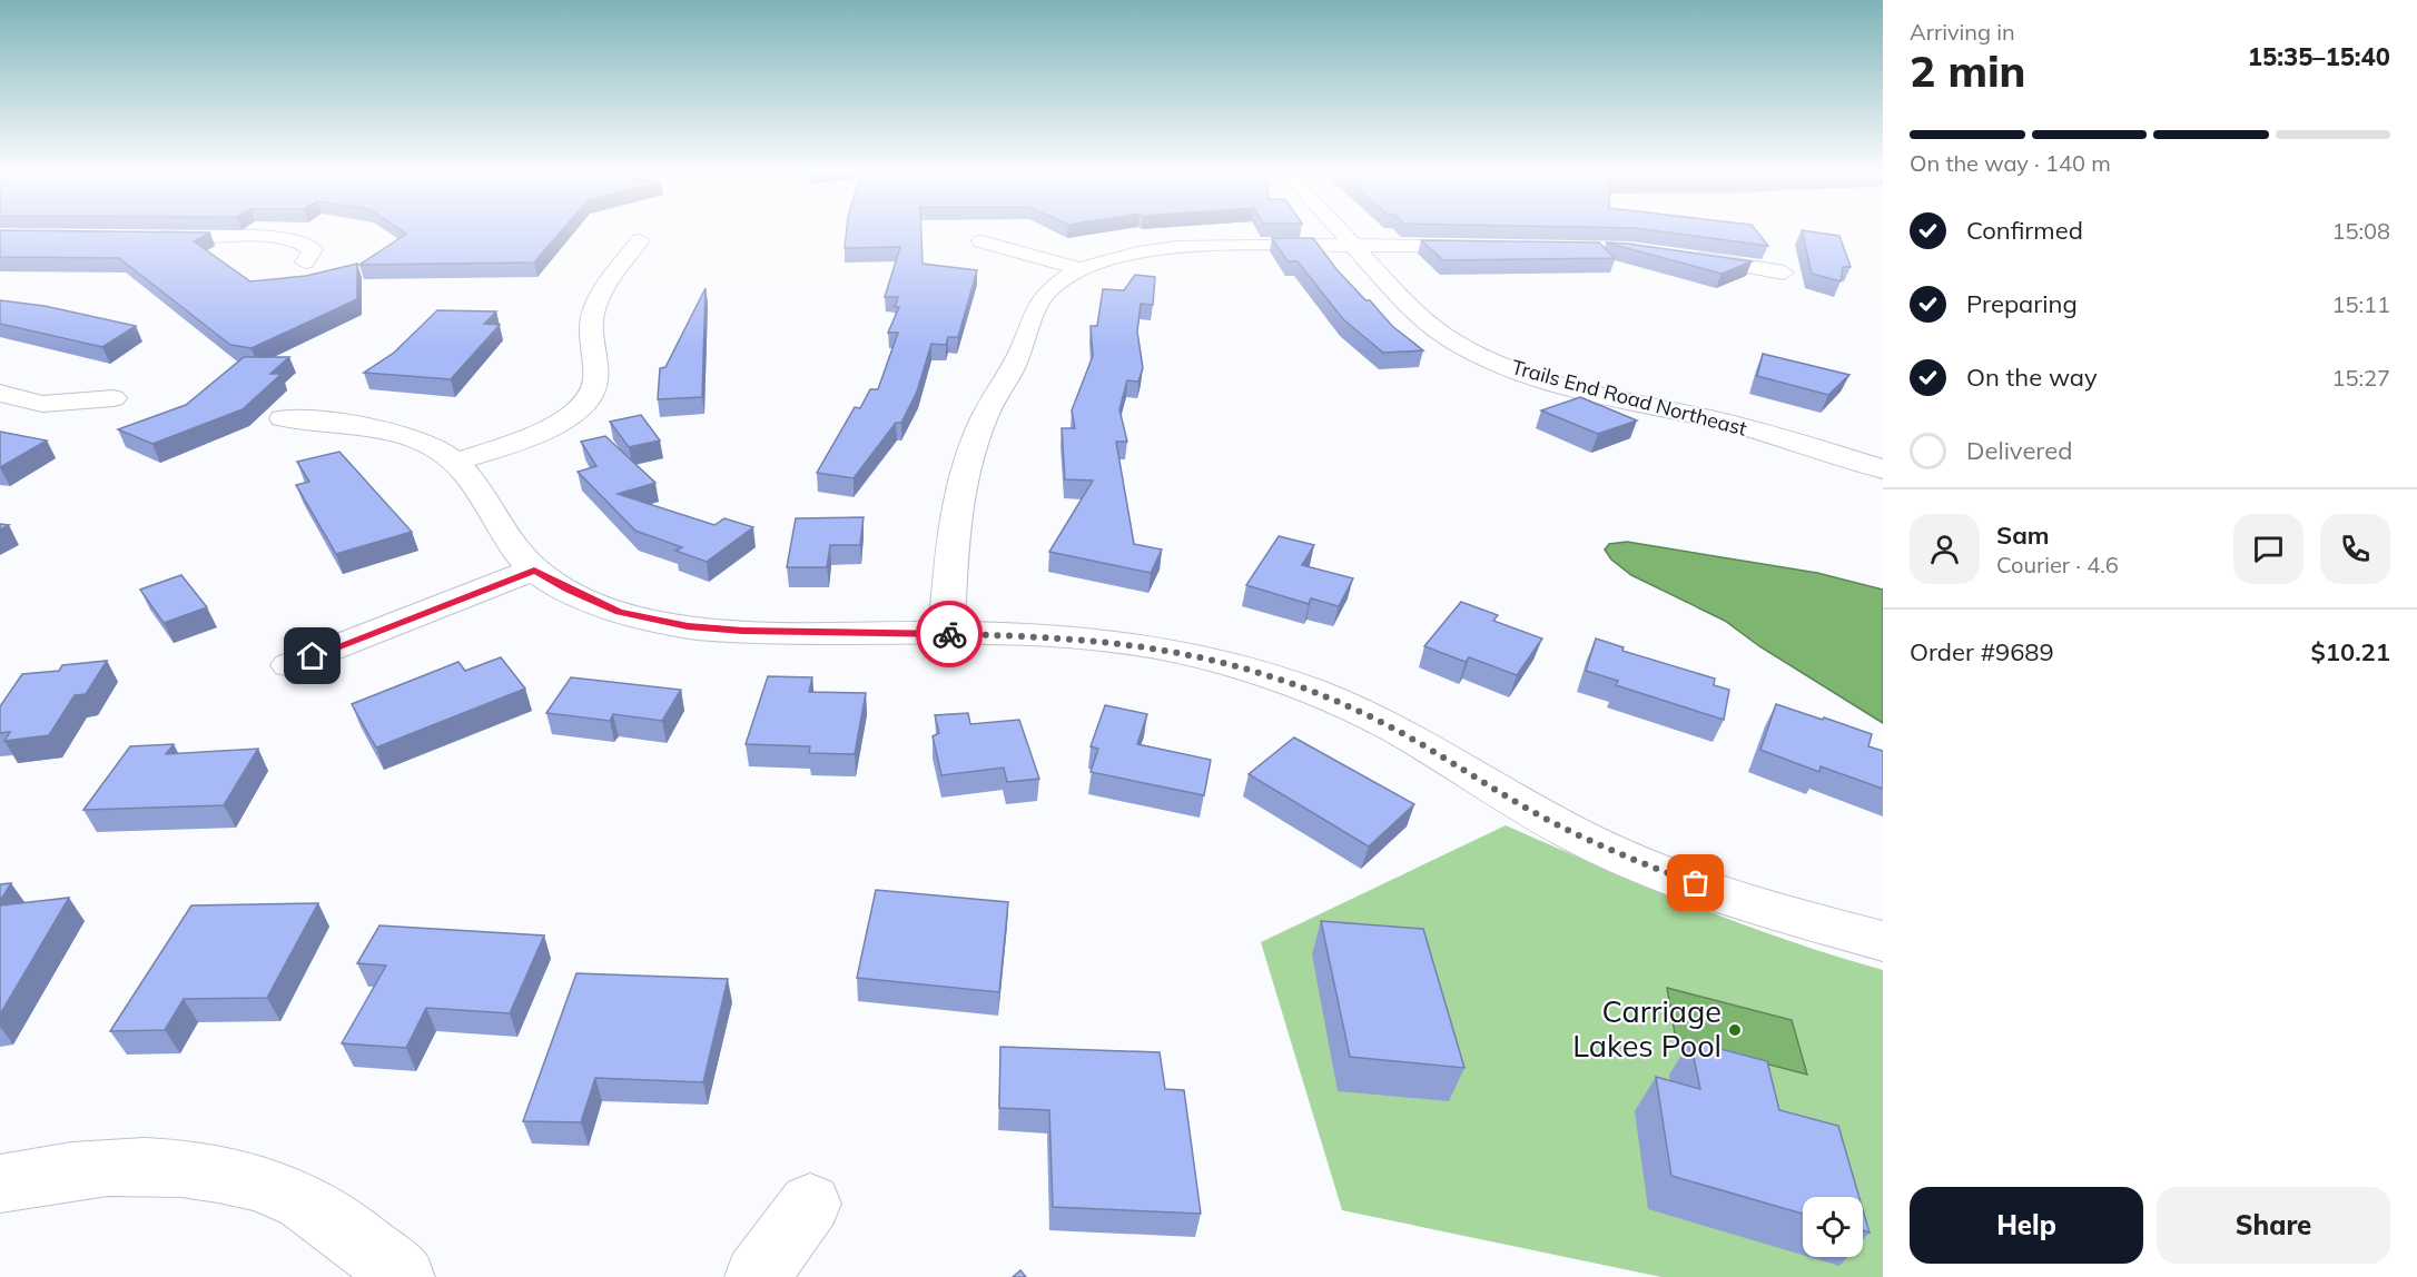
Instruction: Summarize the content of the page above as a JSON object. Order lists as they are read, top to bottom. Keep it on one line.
{"streets":{"street":["Trails End Road Northeast"]},"places":["Carriage Lakes Pool"],"page":{"heading":["2 min","Arriving in","15:35–15:40"],"panel":["Sam","Courier · 4.6","Order #9689","$10.21"],"bar":"On the way · 140 m","list":[["Confirmed","15:08"],["Preparing","15:11"],["On the way","15:27"],"Delivered"],"buttons":["Help","Share"]}}
